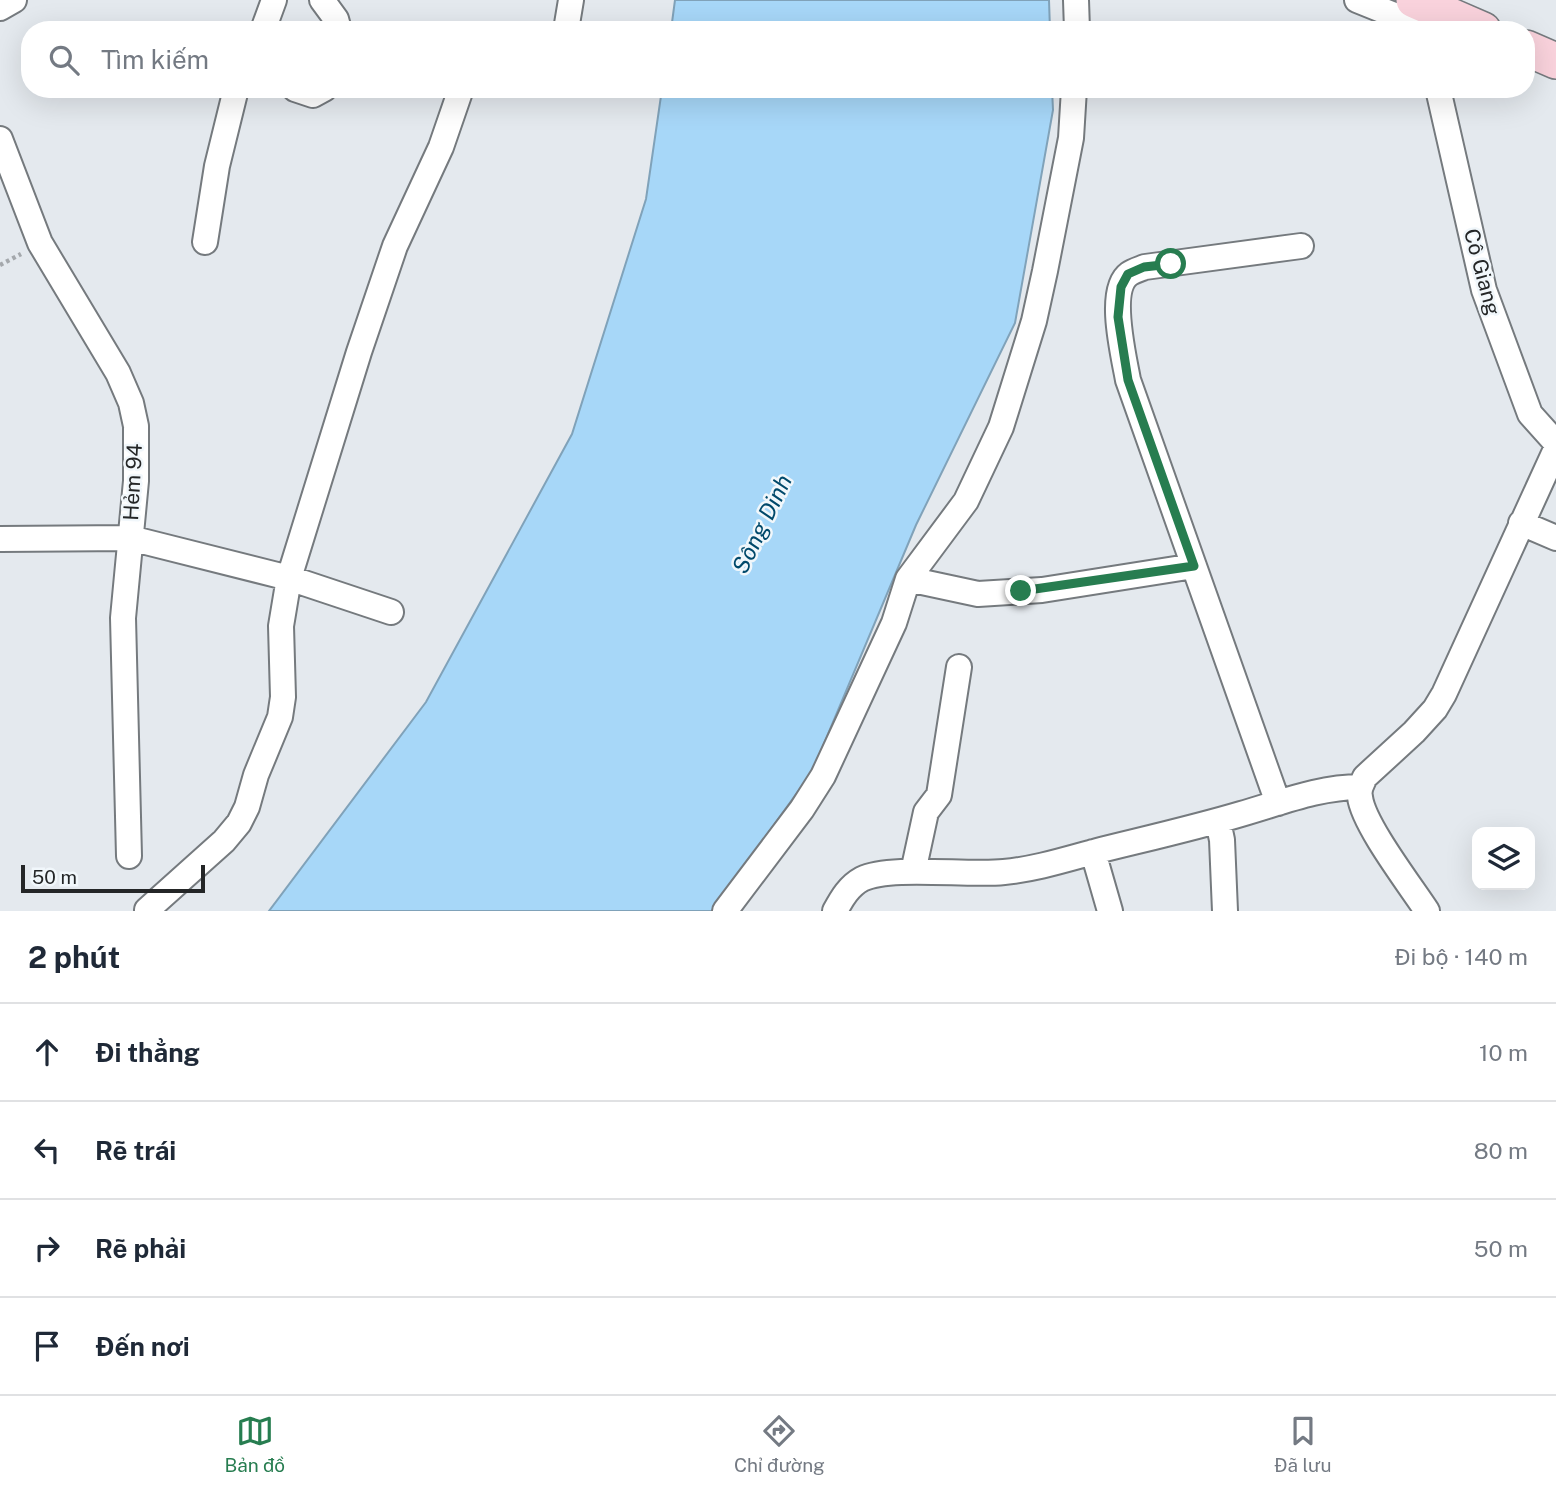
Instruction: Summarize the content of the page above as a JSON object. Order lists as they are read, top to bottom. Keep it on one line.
{"streets":{"street":["Cô Giang","Hẻm 94"]},"water":["Sông Dinh"],"scale_bar":"50 m","page":{"search":"Tìm kiếm","scale":"50 m","heading":["2 phút","Đi bộ · 140 m"],"list":[["Đi thẳng","10 m"],["Rẽ trái","80 m"],["Rẽ phải","50 m"],"Đến nơi"],"nav":["Bản đồ","Chỉ đường","Đã lưu"]}}
